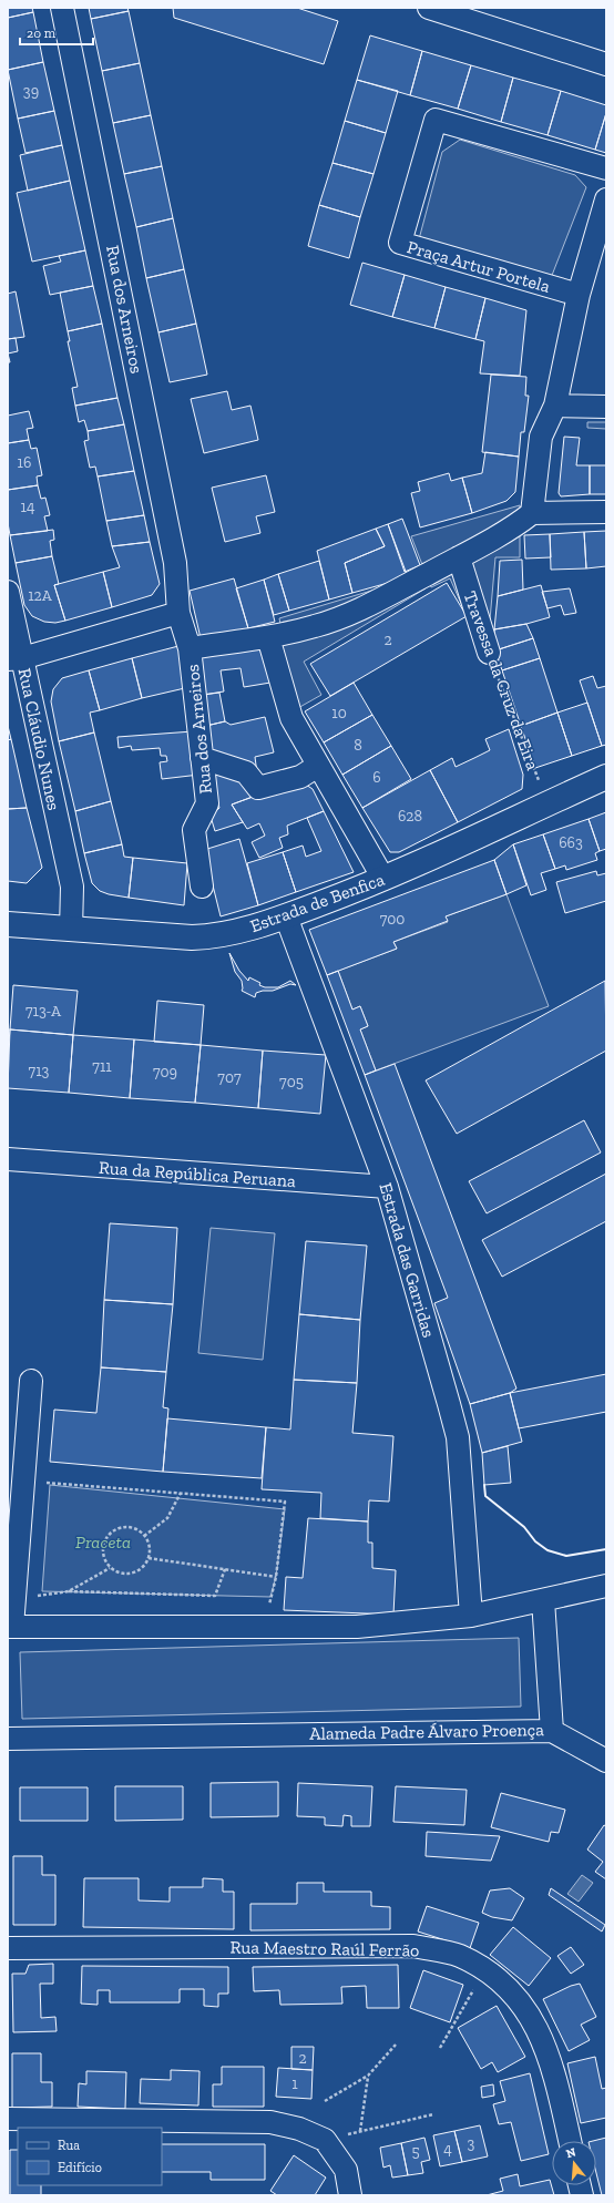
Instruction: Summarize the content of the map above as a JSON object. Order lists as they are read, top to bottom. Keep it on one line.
{"streets":{"street":["Praça Artur Portela","Rua dos Arneiros","Travessa da Cruz da Eira","Rua Cláudio Nunes","Estrada de Benfica","Rua da República Peruana","Estrada das Garridas","Alameda Padre Álvaro Proença","Rua Maestro Raúl Ferrão"]},"crossings":[["Travessa da Cruz da Eira","Estrada de Benfica"],["Rua Cláudio Nunes","Estrada de Benfica"],["Estrada de Benfica","Estrada das Garridas"],["Rua da República Peruana","Estrada das Garridas"]],"parks":["Praceta"],"house_numbers":["39","16","14","12A","2","10","8","6","628","663","700","713-A","711","713","709","707","705","2","1","3","4","5"],"legend":["Rua","Edifício"],"scale_bar":"20 m","north":"top"}
